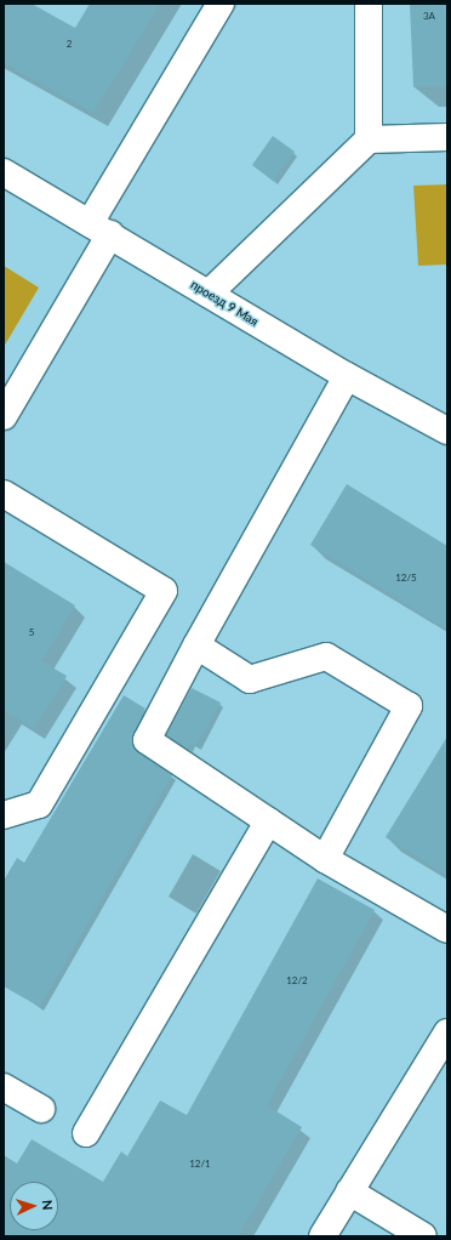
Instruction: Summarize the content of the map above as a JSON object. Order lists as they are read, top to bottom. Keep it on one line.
{"streets":{"street":["проезд 9 Мая"]},"house_numbers":["3А","2","12/5","5","12/2","12/1"],"north":"right"}
